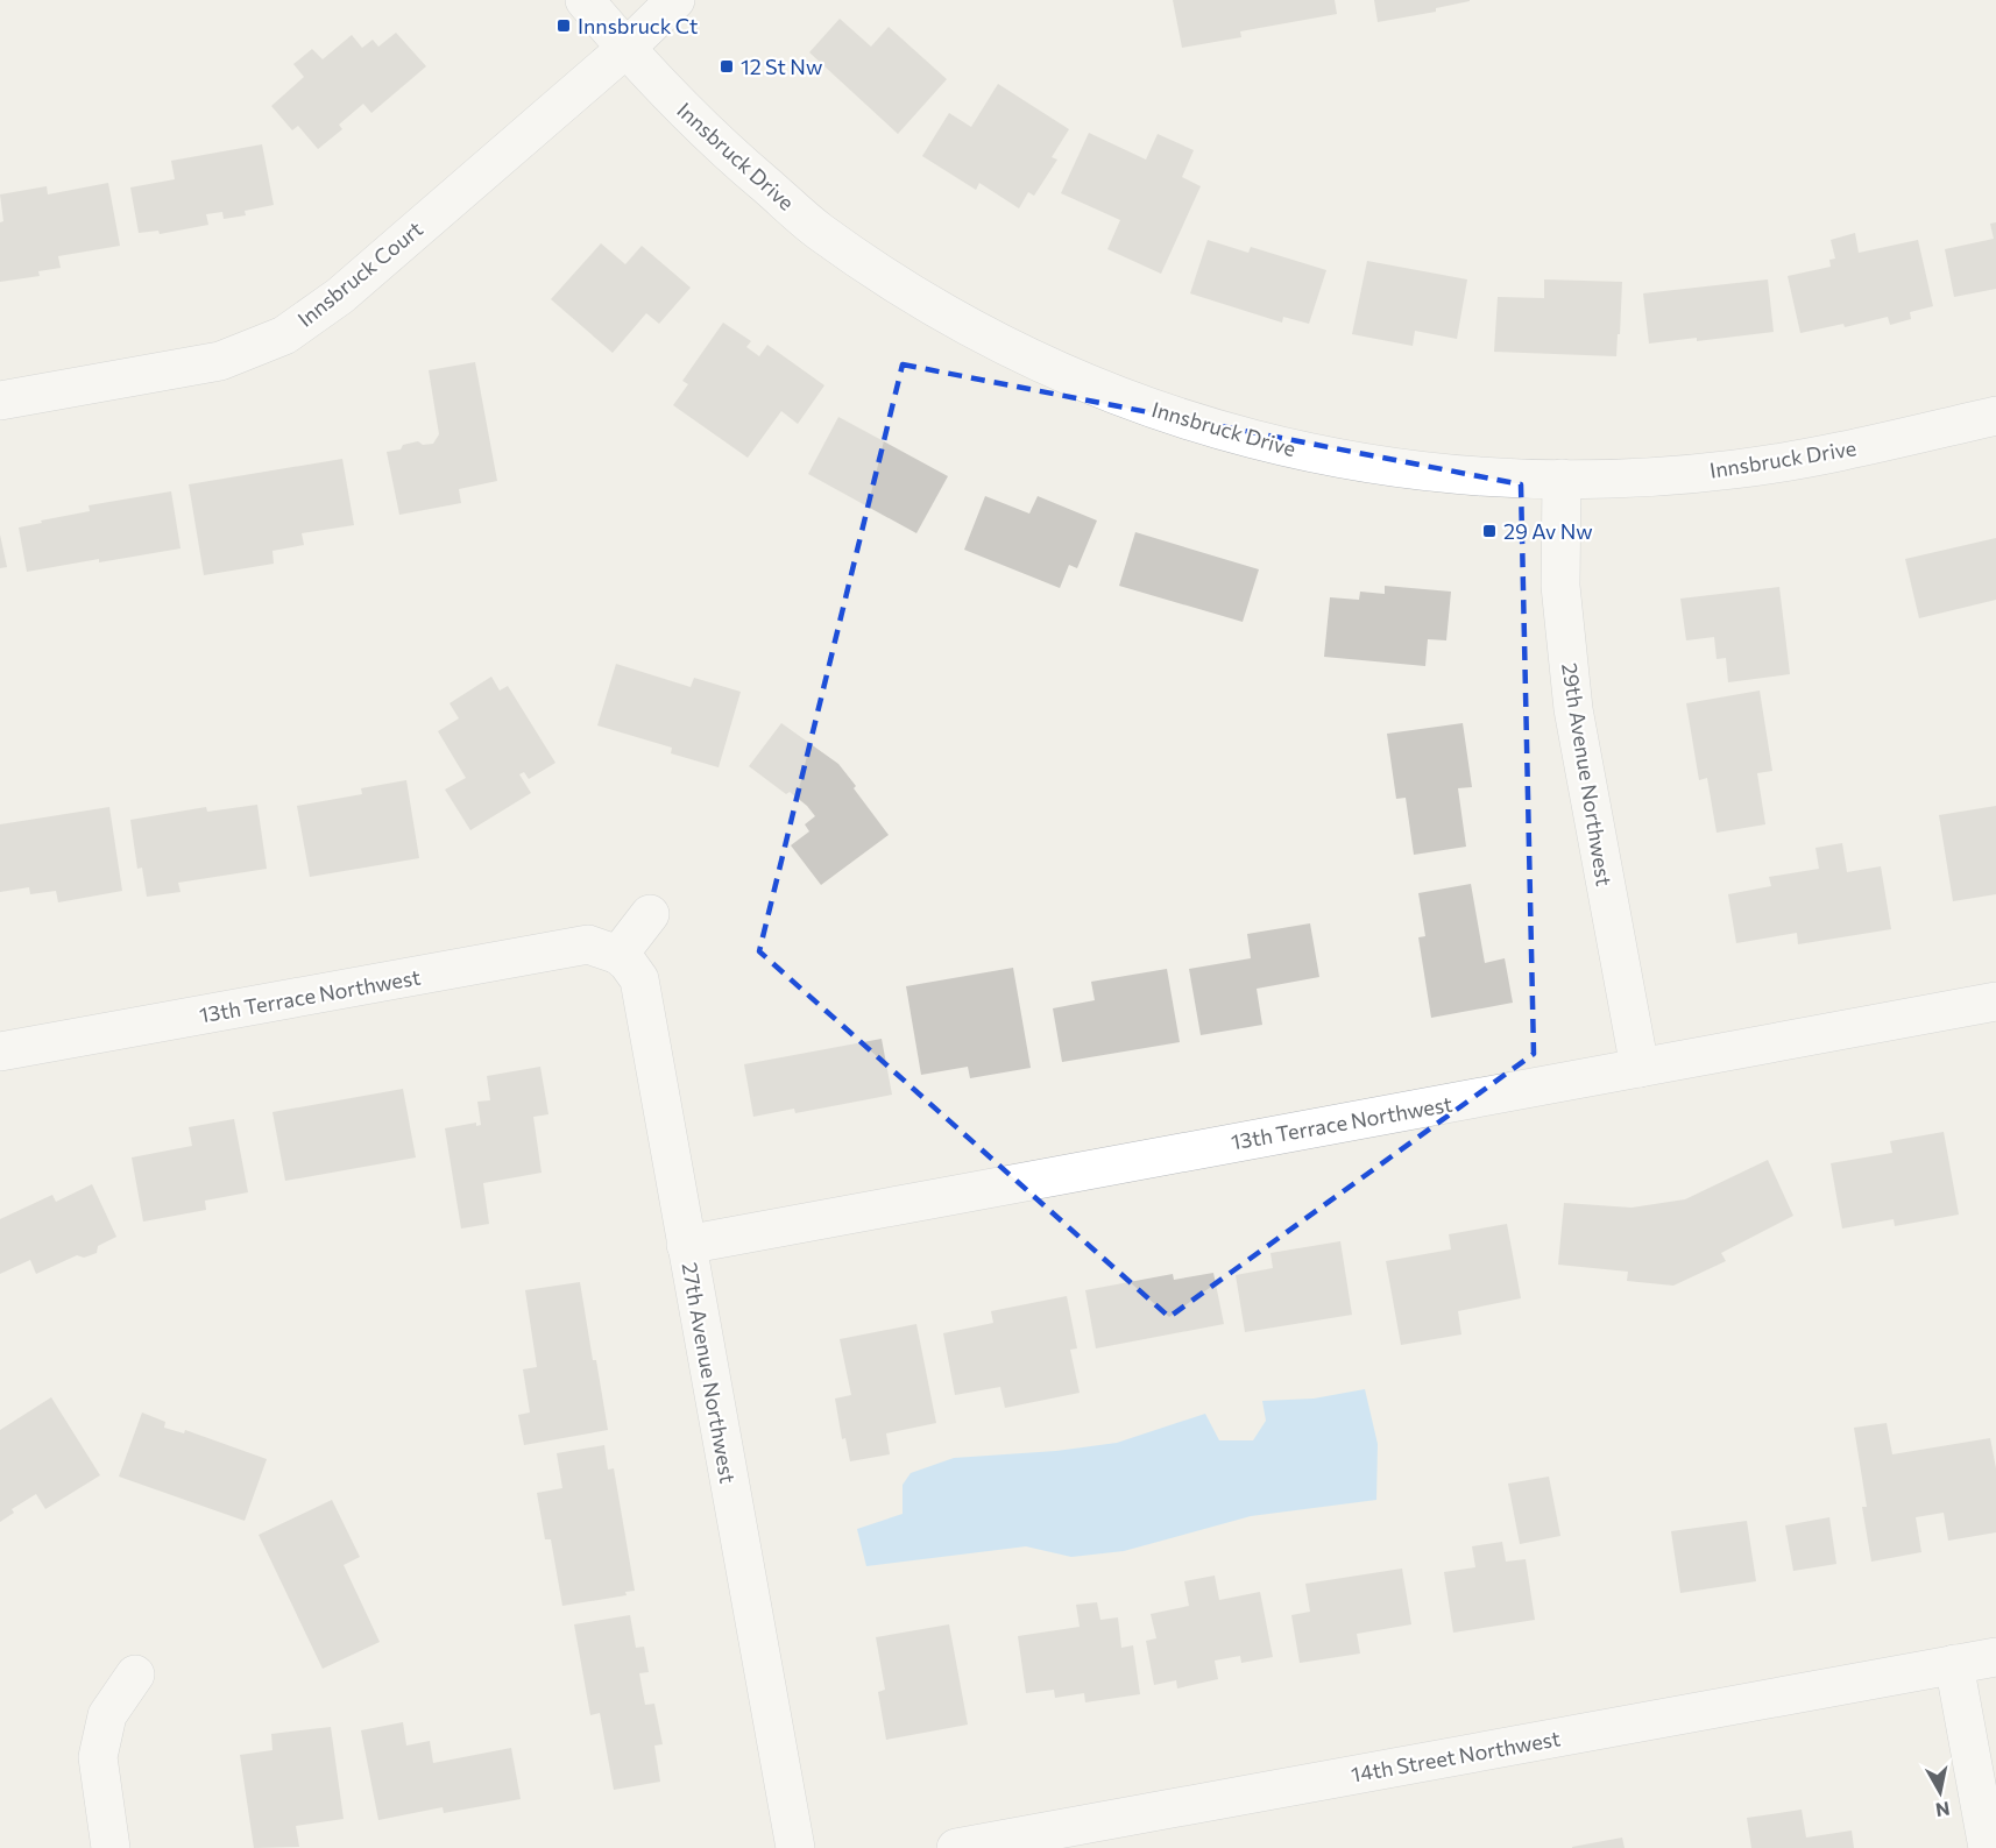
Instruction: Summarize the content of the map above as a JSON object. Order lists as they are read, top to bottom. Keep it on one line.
{"streets":{"street":["Innsbruck Drive","Innsbruck Court","29th Avenue Northwest","13th Terrace Northwest","27th Avenue Northwest","14th Street Northwest"]},"crossings":[["Innsbruck Drive","Innsbruck Court"],["Innsbruck Drive","29th Avenue Northwest"],["29th Avenue Northwest","13th Terrace Northwest"],["13th Terrace Northwest","27th Avenue Northwest"]],"places":{"transit":["Innsbruck Ct","12 St Nw","29 Av Nw"]},"north":"bottom"}
